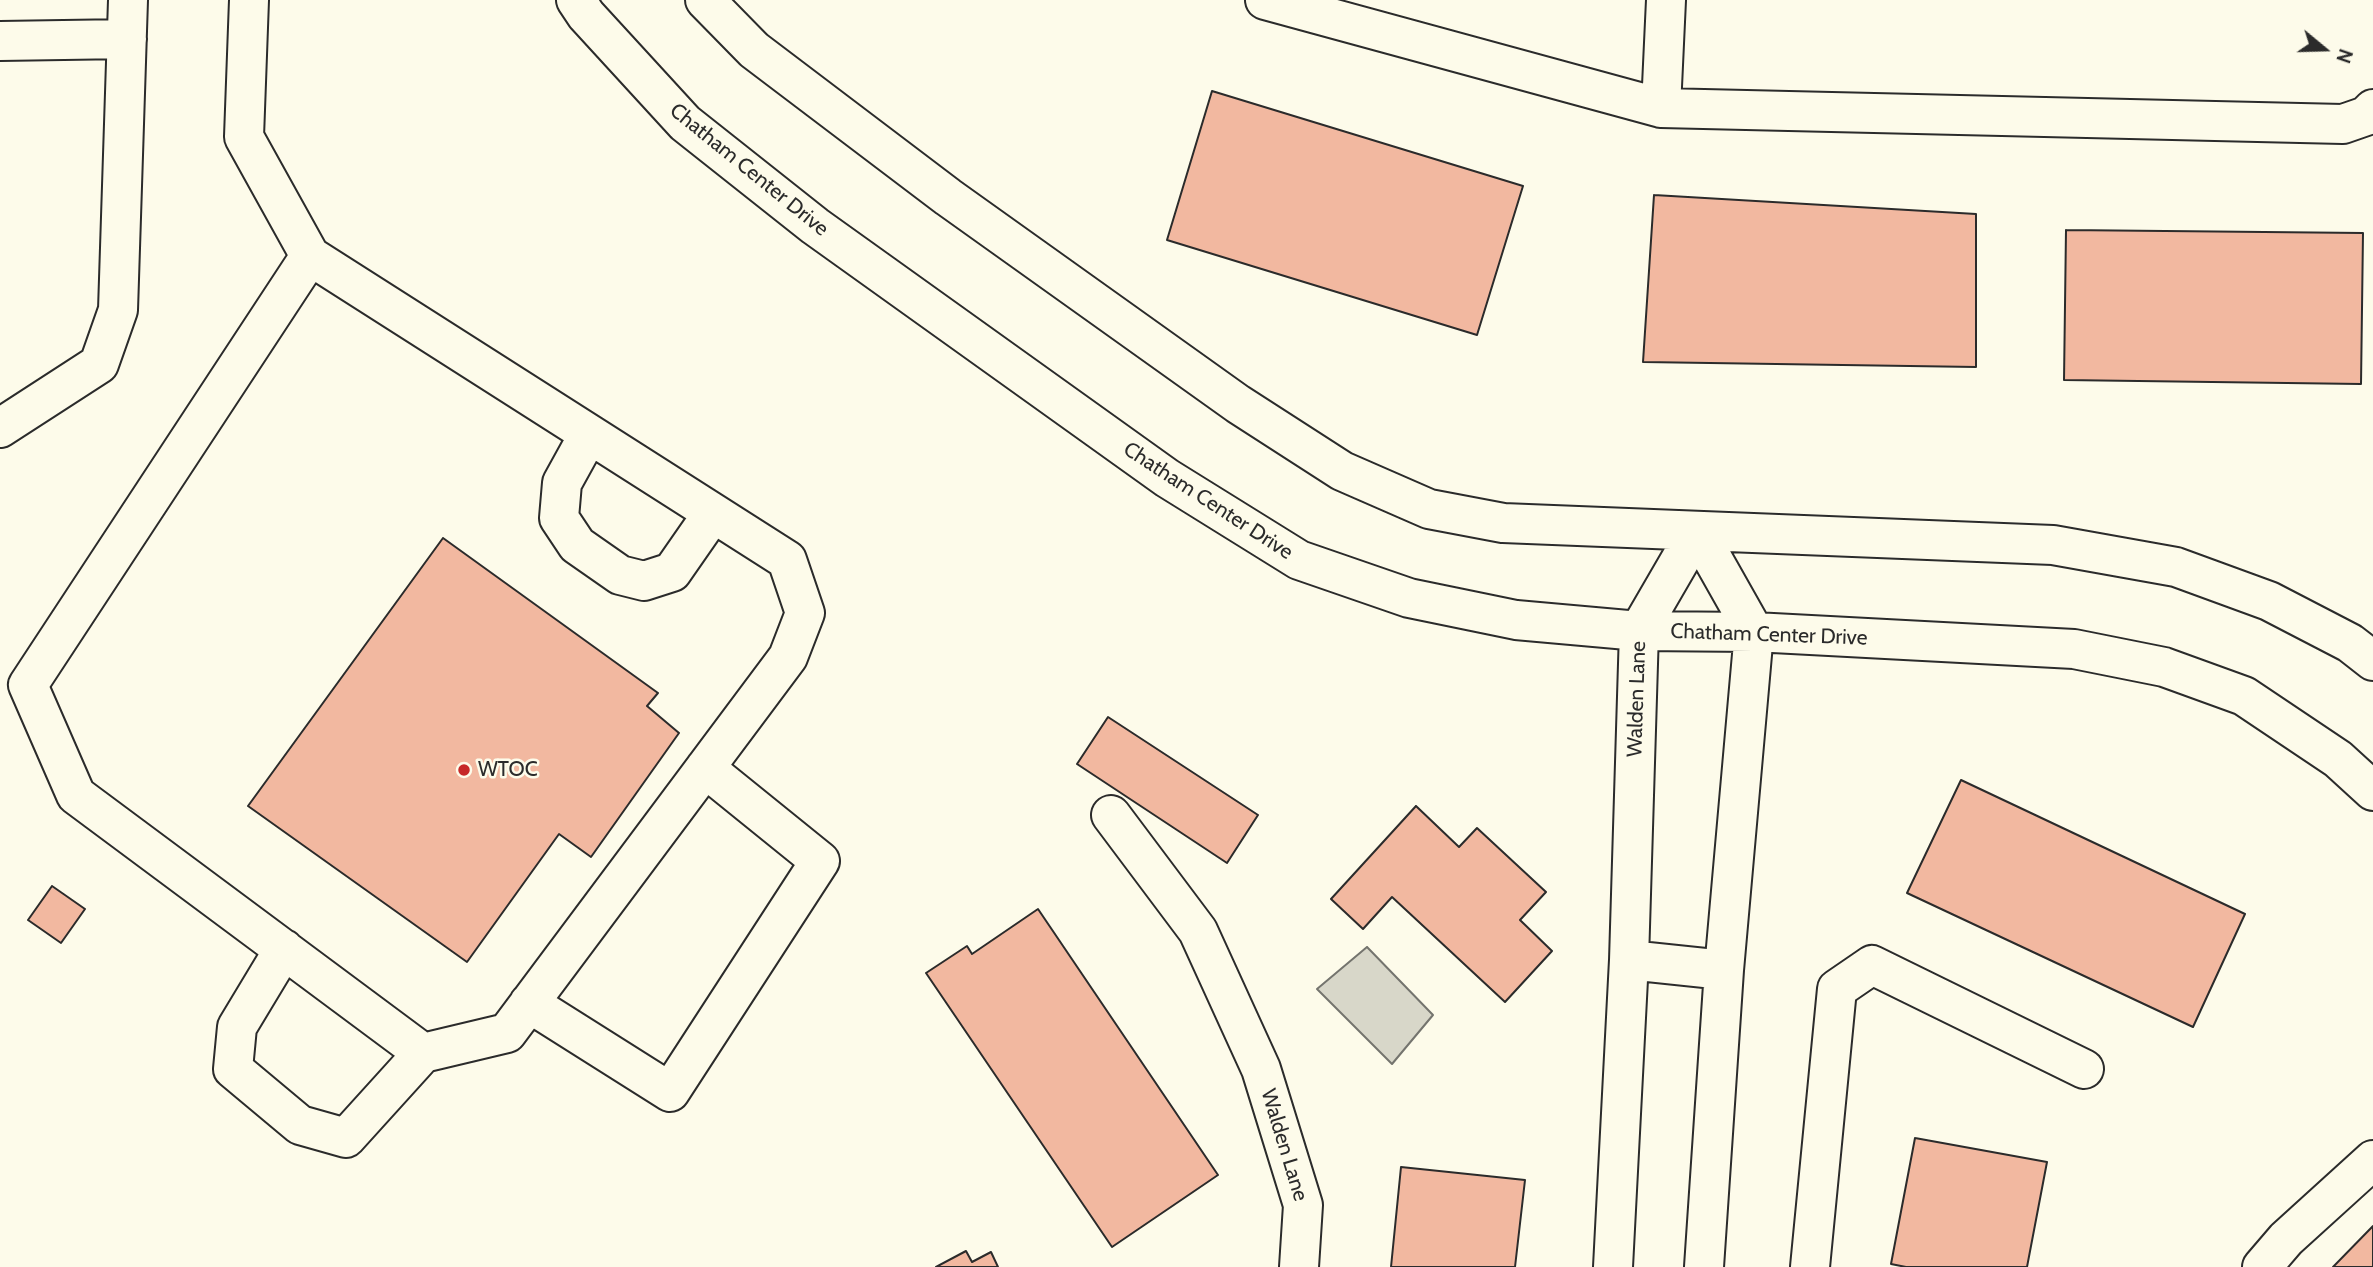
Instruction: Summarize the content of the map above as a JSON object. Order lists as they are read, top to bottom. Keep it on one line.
{"streets":{"street":["Chatham Center Drive","Walden Lane"]},"crossings":[["Chatham Center Drive","Walden Lane"]],"places":["WTOC"],"north":"right"}
